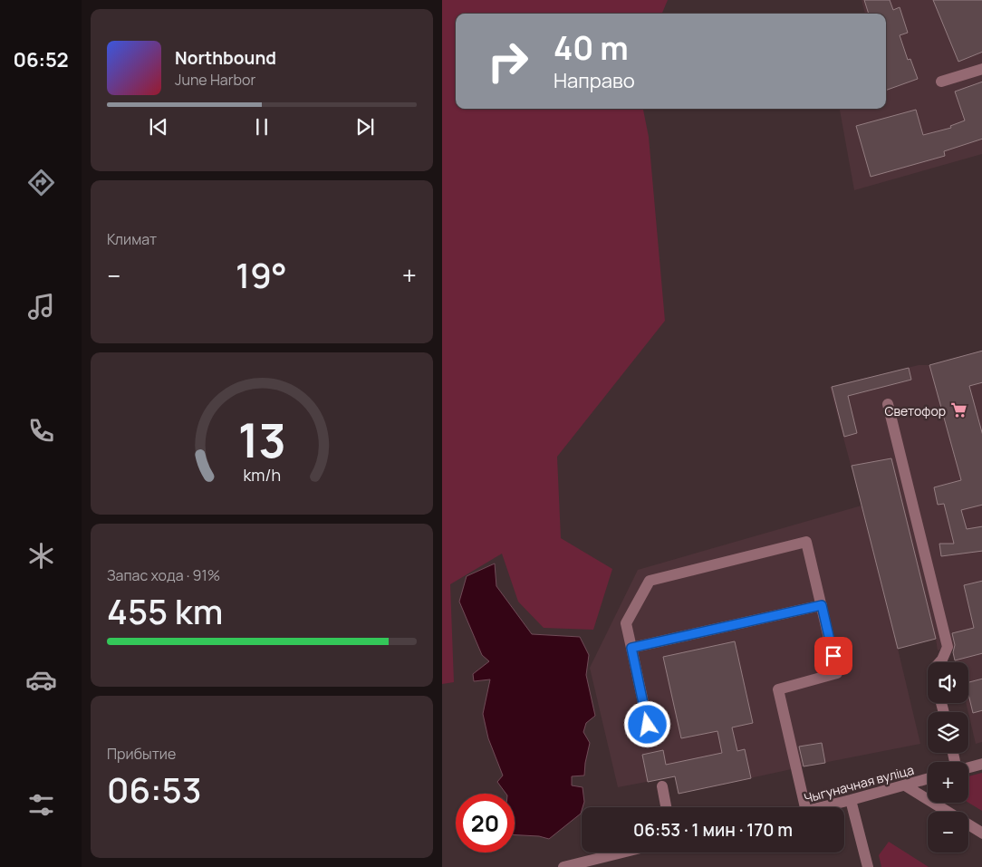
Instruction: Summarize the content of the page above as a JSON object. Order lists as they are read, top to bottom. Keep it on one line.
{"streets":{"street":["Чыгуначная вуліца"]},"places":{"supermarket":["Светофор"]},"page":{"tabs":"06:52","turn":["40 m","Направо"],"song":["Northbound","June Harbor"],"tile":["Климат",["Запас хода · 91%","455 km"],["Прибытие","06:53"]],"heat":["−","19°","+"],"map_buttons":["+","−"],"limit":"20","trip":"06:53 · 1 мин · 170 m","gauge":["13","km/h"]}}
